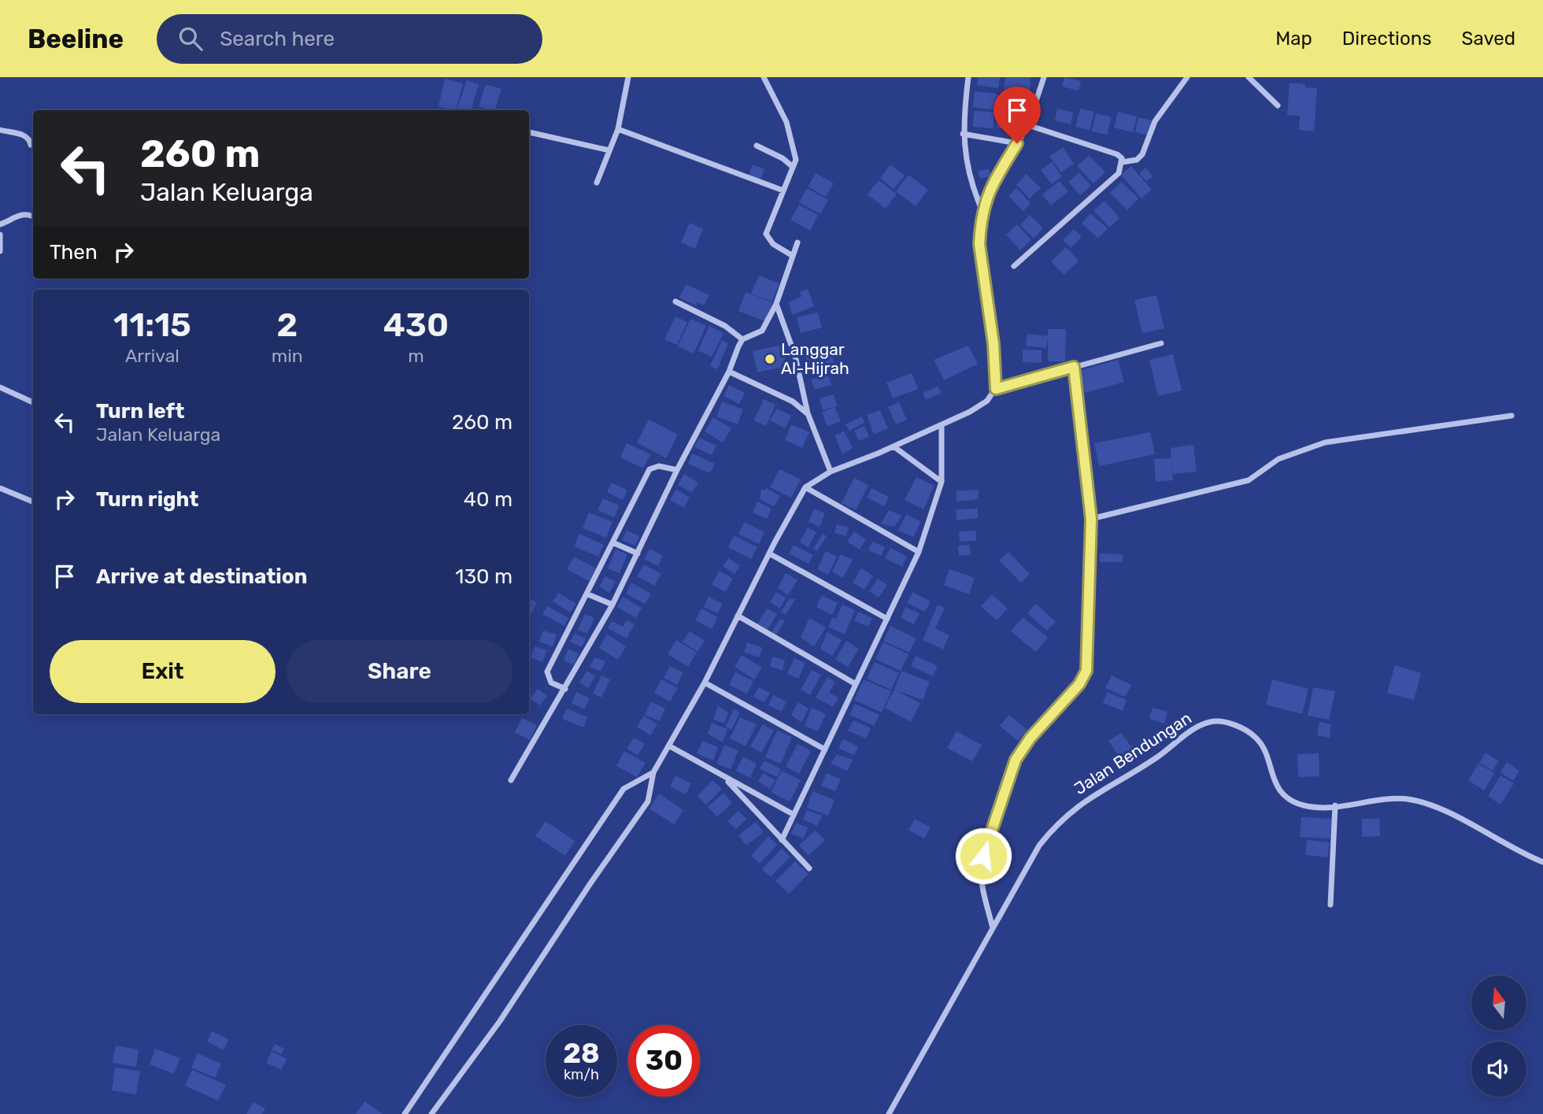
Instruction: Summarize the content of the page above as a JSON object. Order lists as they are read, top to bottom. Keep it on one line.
{"streets":{"street":["Jalan Bendungan"]},"places":["Langgar Al-Hijrah"],"north":"top","page":{"header":"Beeline","search":"Search here","nav":["Map","Directions","Saved"],"turn":["260 m","Jalan Keluarga"],"then":"Then","eta":["11:15","Arrival","2","min","430","m"],"list":[{"name":"Turn left","note":"Jalan Keluarga","value":"260 m"},{"name":"Turn right","value":"40 m"},{"name":"Arrive at destination","value":"130 m"}],"buttons":["Exit","Share"],"speed":"28 km/h","limit":"30"}}
